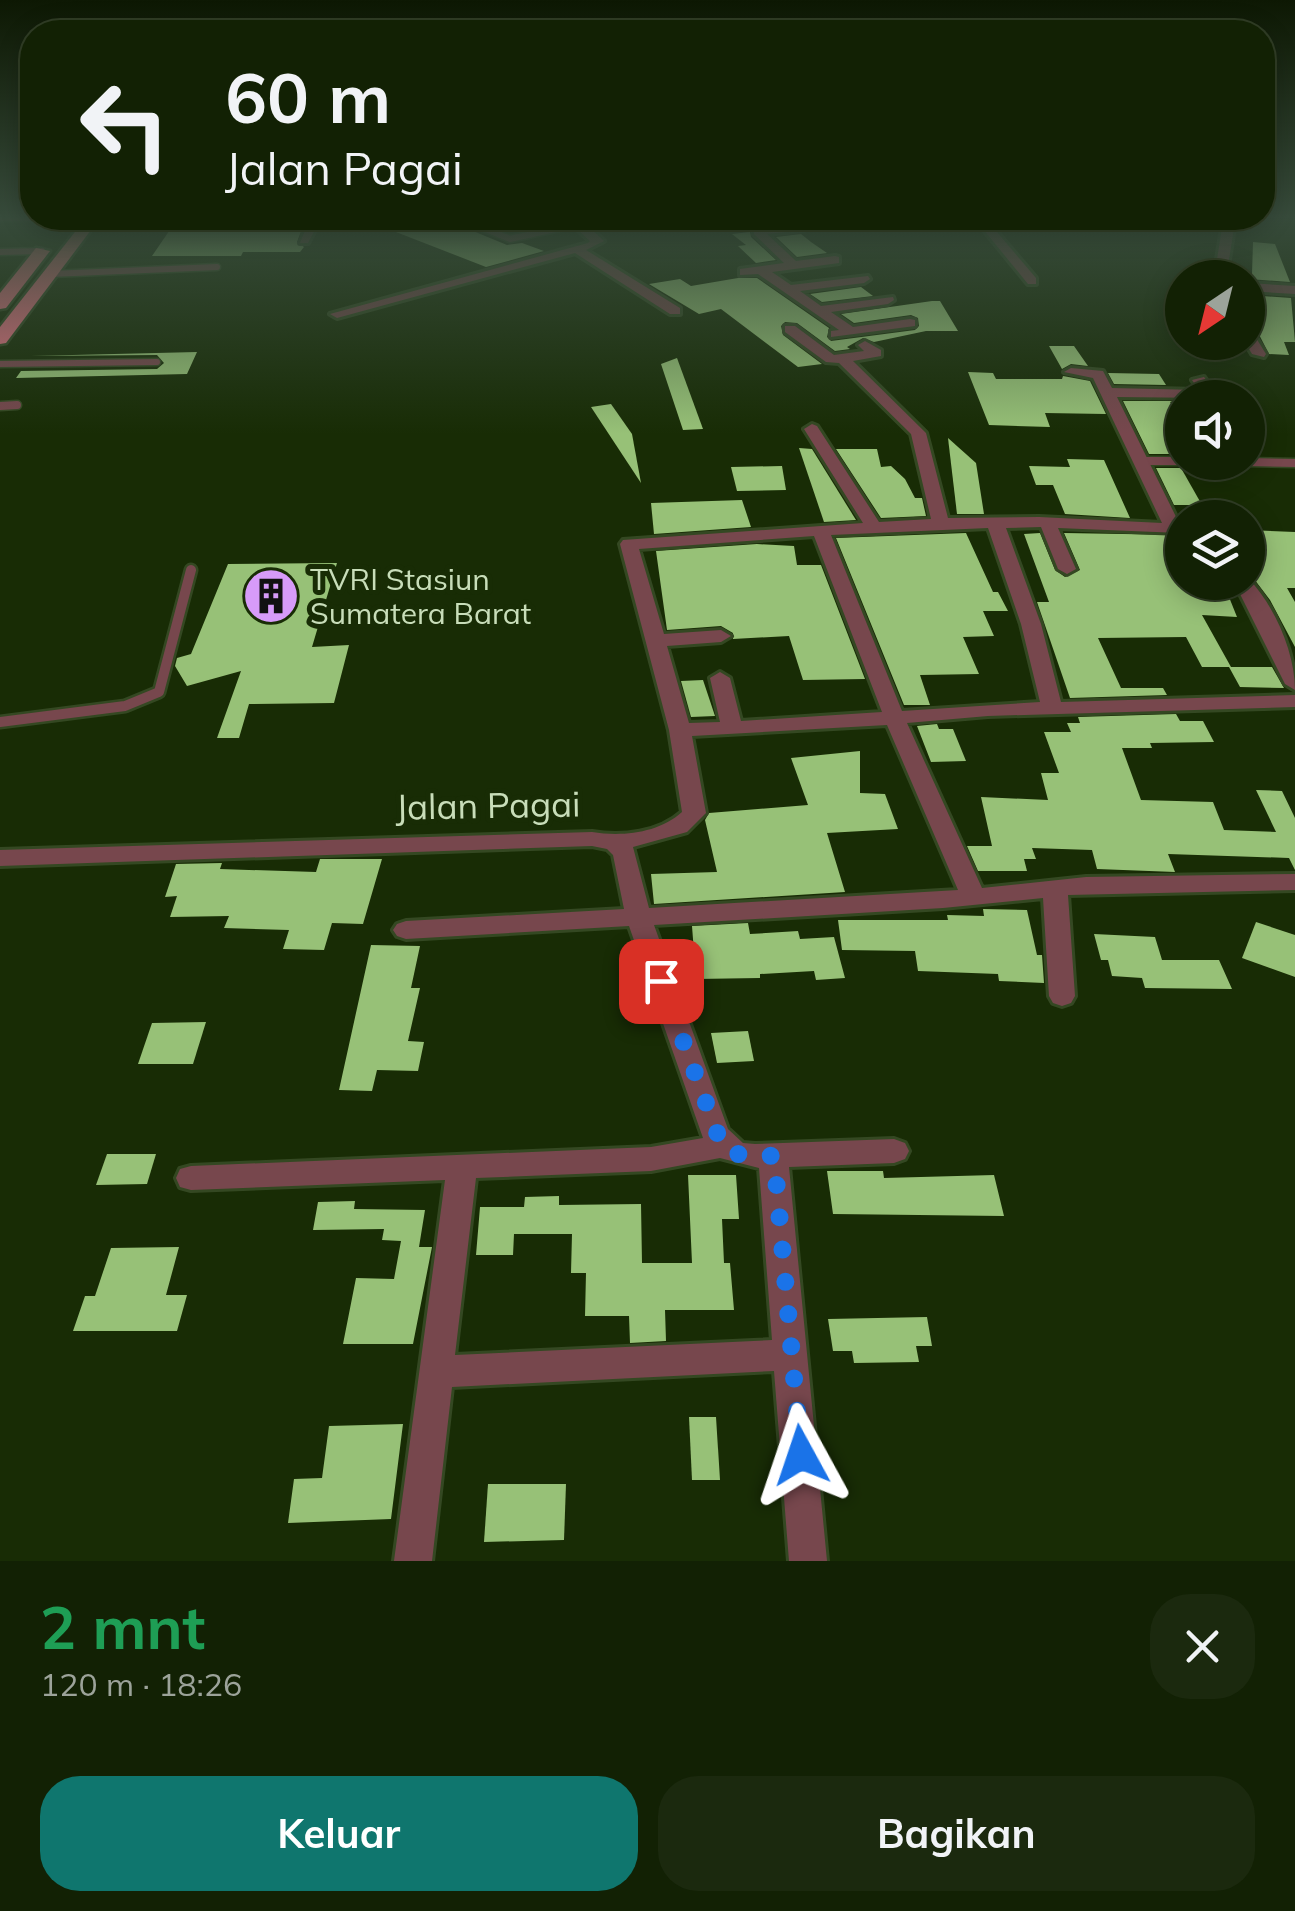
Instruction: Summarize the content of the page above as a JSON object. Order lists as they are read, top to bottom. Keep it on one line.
{"streets":{"street":["Jalan Pagai"]},"places":{"building":["TVRI Stasiun Sumatera Barat"]},"north":"bottom left","page":{"turn":["60 m","Jalan Pagai"],"heading":["2 mnt","120 m · 18:26"],"buttons":["Keluar","Bagikan"]}}
